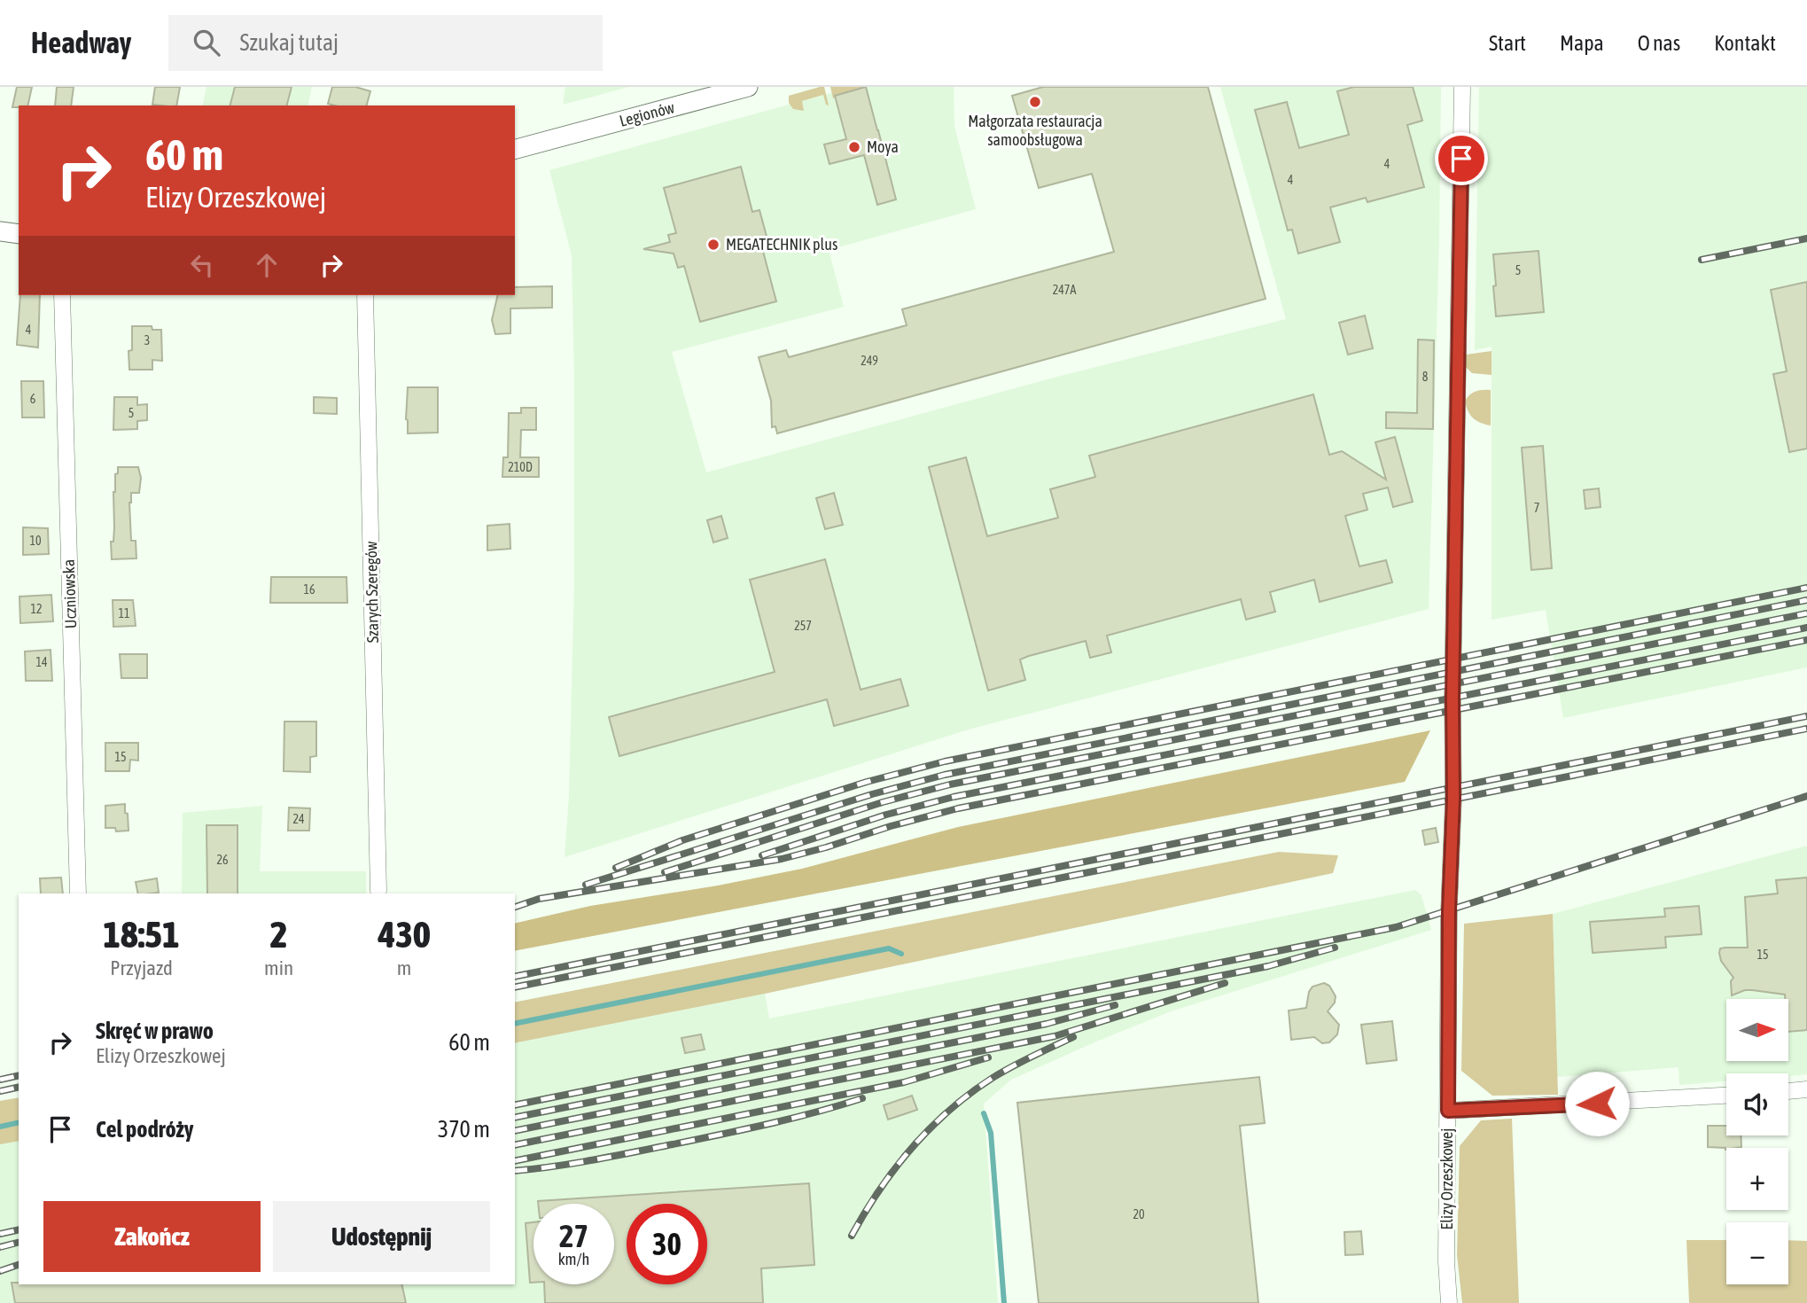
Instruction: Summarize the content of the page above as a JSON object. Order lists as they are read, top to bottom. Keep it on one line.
{"streets":{"street":["Legionów","Szarych Szeregów","Uczniowska","Elizy Orzeszkowej"]},"places":["Małgorzata restauracja samoobsługowa","Moya","MEGATECHNIK plus"],"house_numbers":["4","4","5","247A","4","3","249","8","6","5","210D","7","10","16","12","11","257","14","15","24","26","15","20"],"north":"right","page":{"header":"Headway","search":"Szukaj tutaj","nav":["Start","Mapa","O nas","Kontakt"],"turn":["60 m","Elizy Orzeszkowej"],"eta":["18:51","Przyjazd","2","min","430","m"],"map_buttons":["+","−"],"list":[{"name":"Skręć w prawo","note":"Elizy Orzeszkowej","value":"60 m"},{"name":"Cel podróży","value":"370 m"}],"buttons":["Zakończ","Udostępnij"],"speed":"27 km/h","limit":"30"}}
